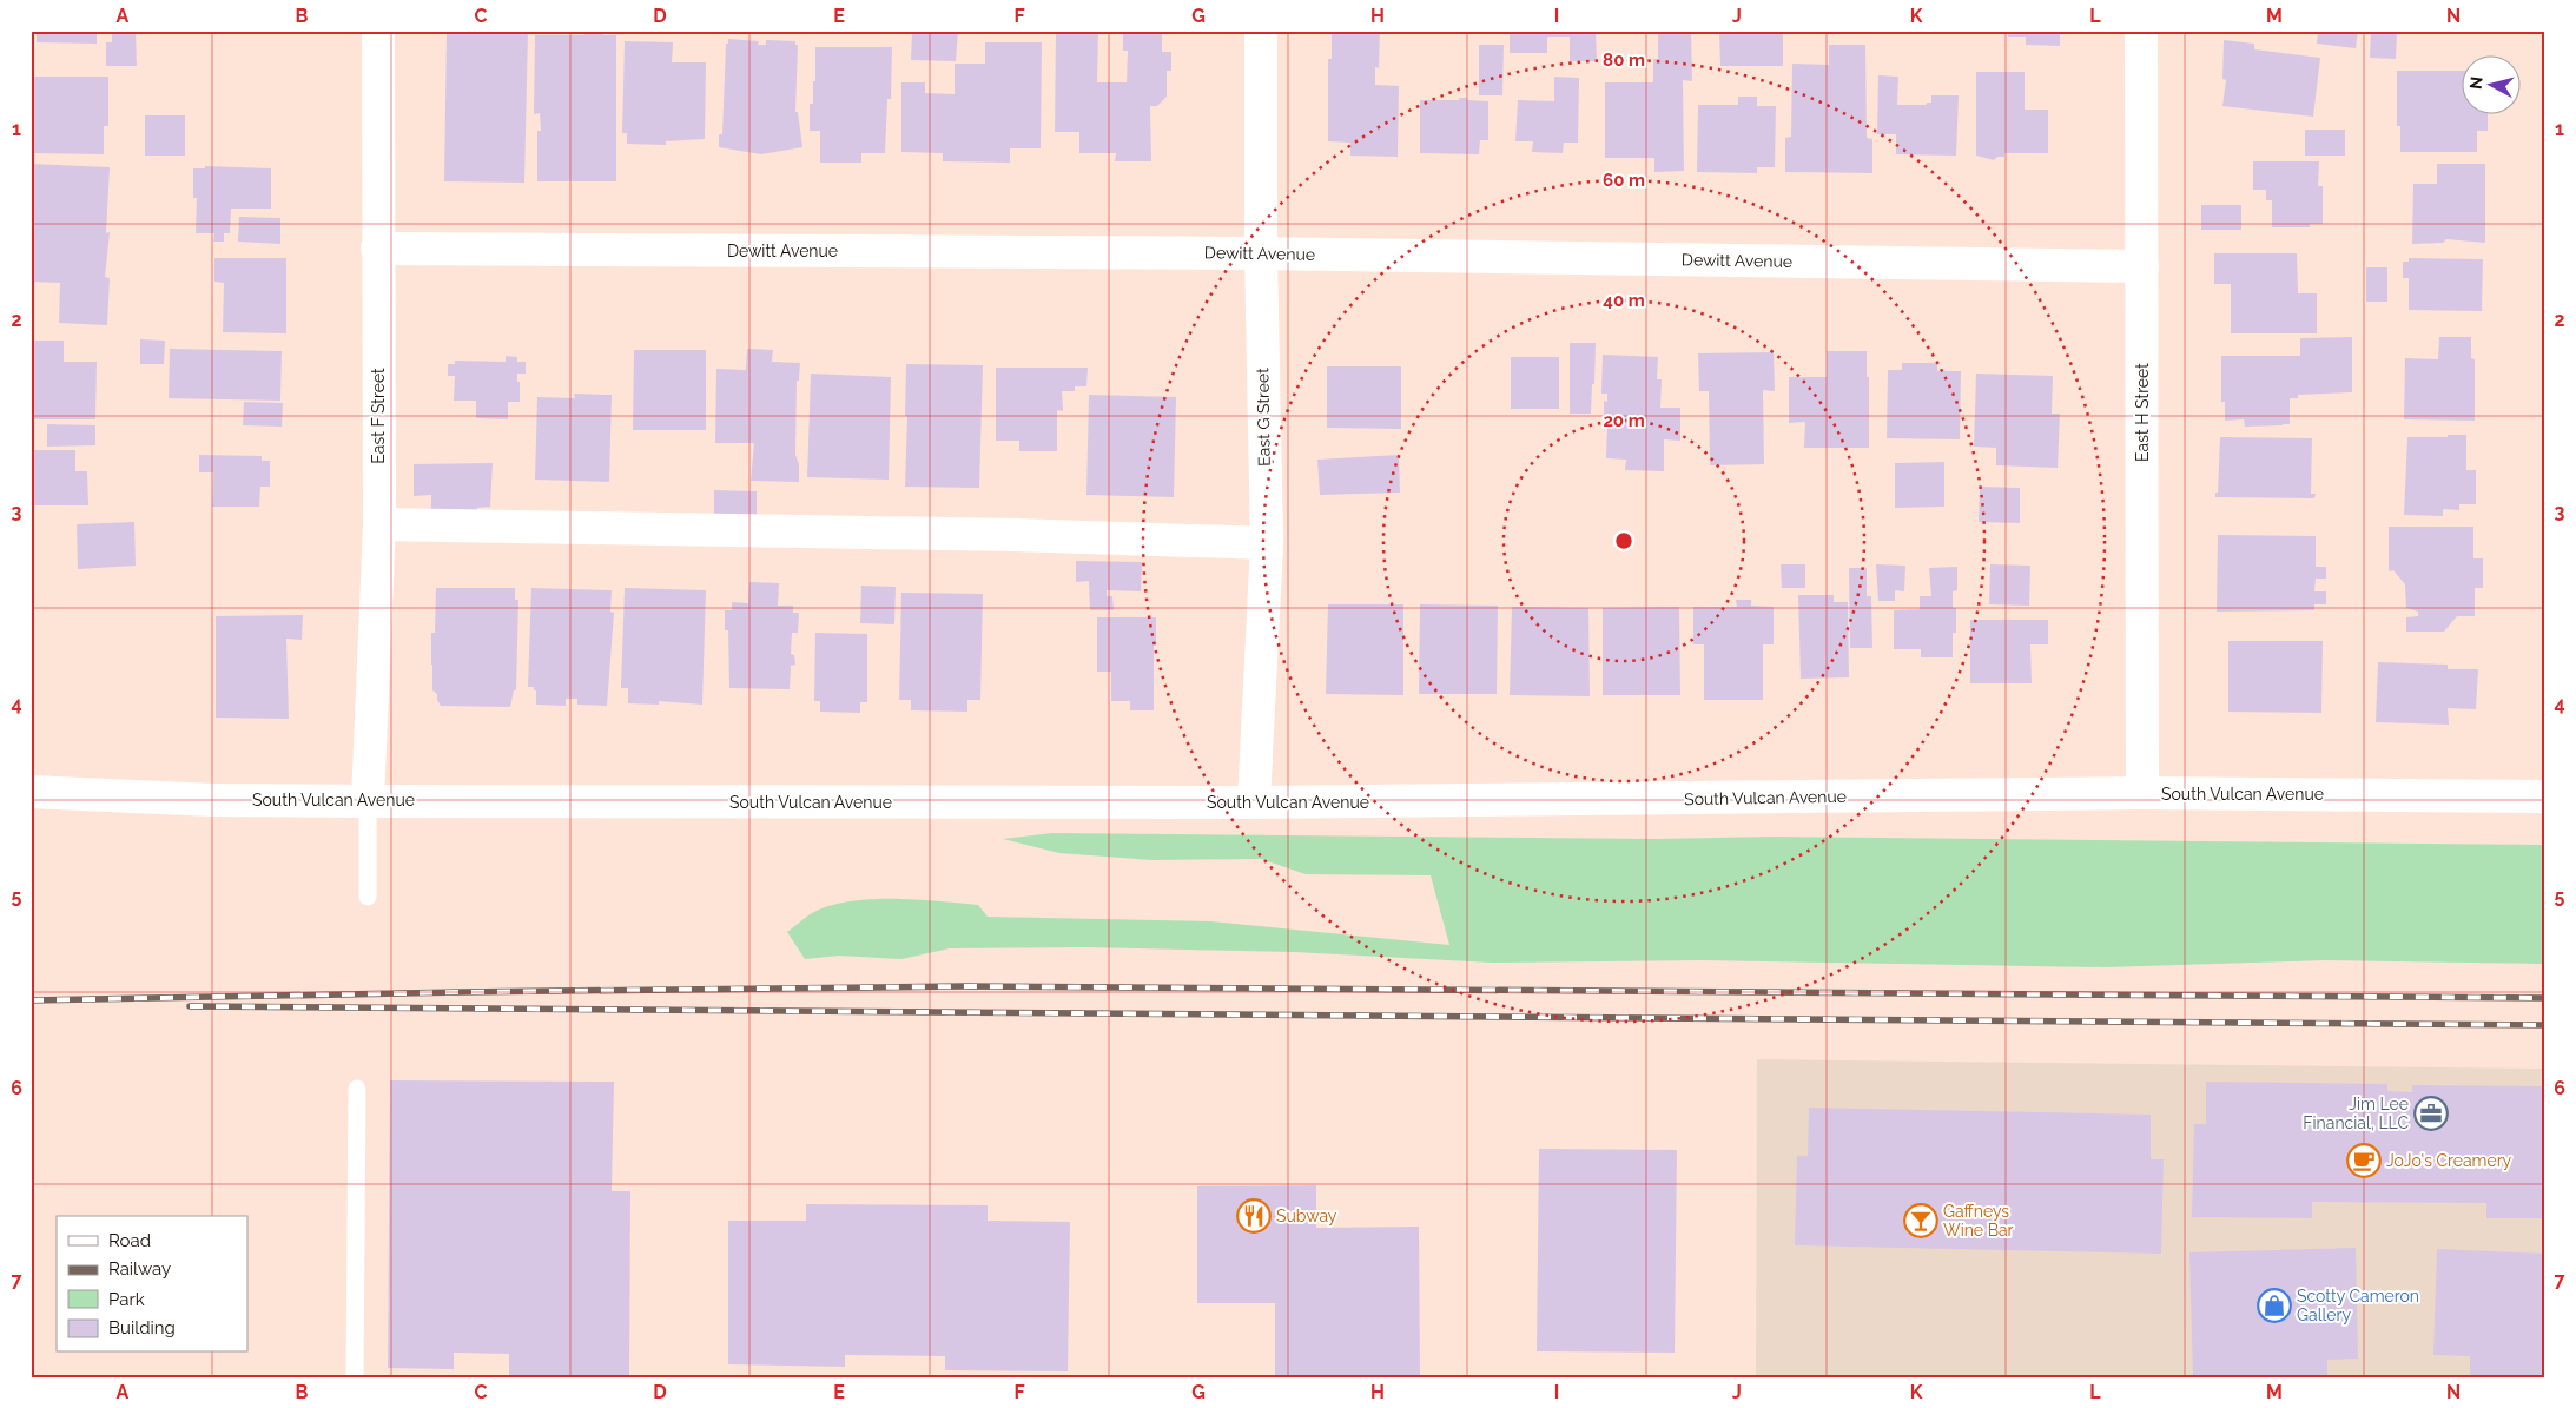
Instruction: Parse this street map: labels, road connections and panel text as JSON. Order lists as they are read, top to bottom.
{
  "streets": {
    "street": [
      "Dewitt Avenue",
      "East H Street",
      "East F Street",
      "East G Street",
      "South Vulcan Avenue"
    ]
  },
  "crossings": [
    ["Dewitt Avenue", "East H Street"],
    ["Dewitt Avenue", "East F Street"],
    ["Dewitt Avenue", "East G Street"],
    ["East H Street", "South Vulcan Avenue"],
    ["East F Street", "South Vulcan Avenue"],
    ["East G Street", "South Vulcan Avenue"]
  ],
  "places": {
    "office": ["Jim Lee Financial, LLC"],
    "cafe": ["JoJo's Creamery"],
    "restaurant": ["Subway"],
    "bar": ["Gaffneys Wine Bar"],
    "shop": ["Scotty Cameron Gallery"]
  },
  "legend": [
    "Road",
    "Railway",
    "Park",
    "Building"
  ],
  "north": "left",
  "grid": {
    "columns": [
      "A",
      "B",
      "C",
      "D",
      "E",
      "F",
      "G",
      "H",
      "I",
      "J",
      "K",
      "L",
      "M",
      "N"
    ],
    "rows": [
      "1",
      "2",
      "3",
      "4",
      "5",
      "6",
      "7"
    ]
  },
  "rings": [
    "80 m",
    "60 m",
    "40 m",
    "20 m"
  ]
}
